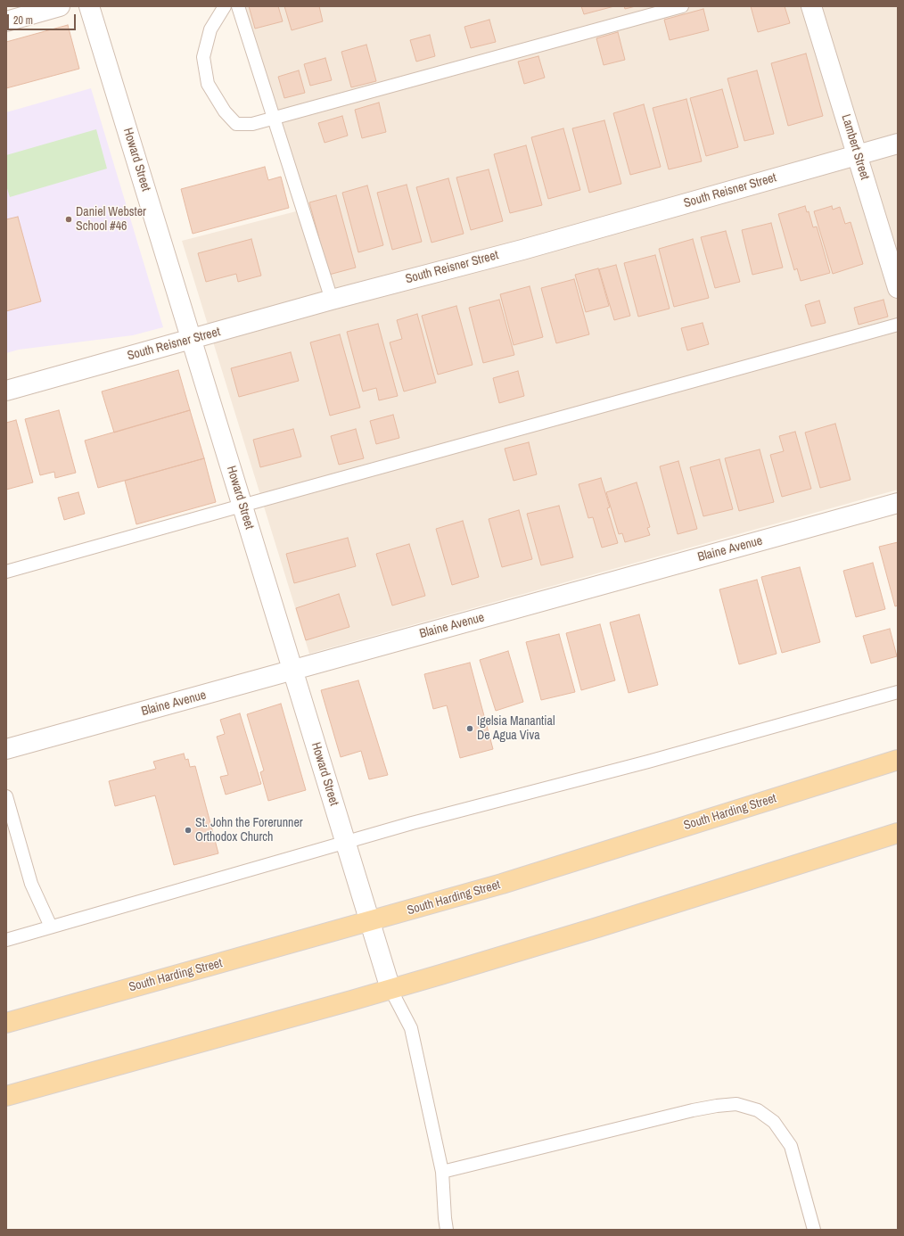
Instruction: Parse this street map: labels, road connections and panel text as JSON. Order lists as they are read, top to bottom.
{
  "streets": {
    "main road": ["South Harding Street"],
    "street": [
      "Lambert Street",
      "Howard Street",
      "South Reisner Street",
      "Blaine Avenue"
    ]
  },
  "crossings": [
    ["Lambert Street", "South Reisner Street"],
    ["Howard Street", "South Reisner Street"],
    ["Howard Street", "Blaine Avenue"],
    ["Howard Street", "South Harding Street"]
  ],
  "places": ["Daniel Webster School #46", "Igelsia Manantial De Agua Viva", "St. John the Forerunner Orthodox Church"],
  "scale_bar": "20 m"
}
